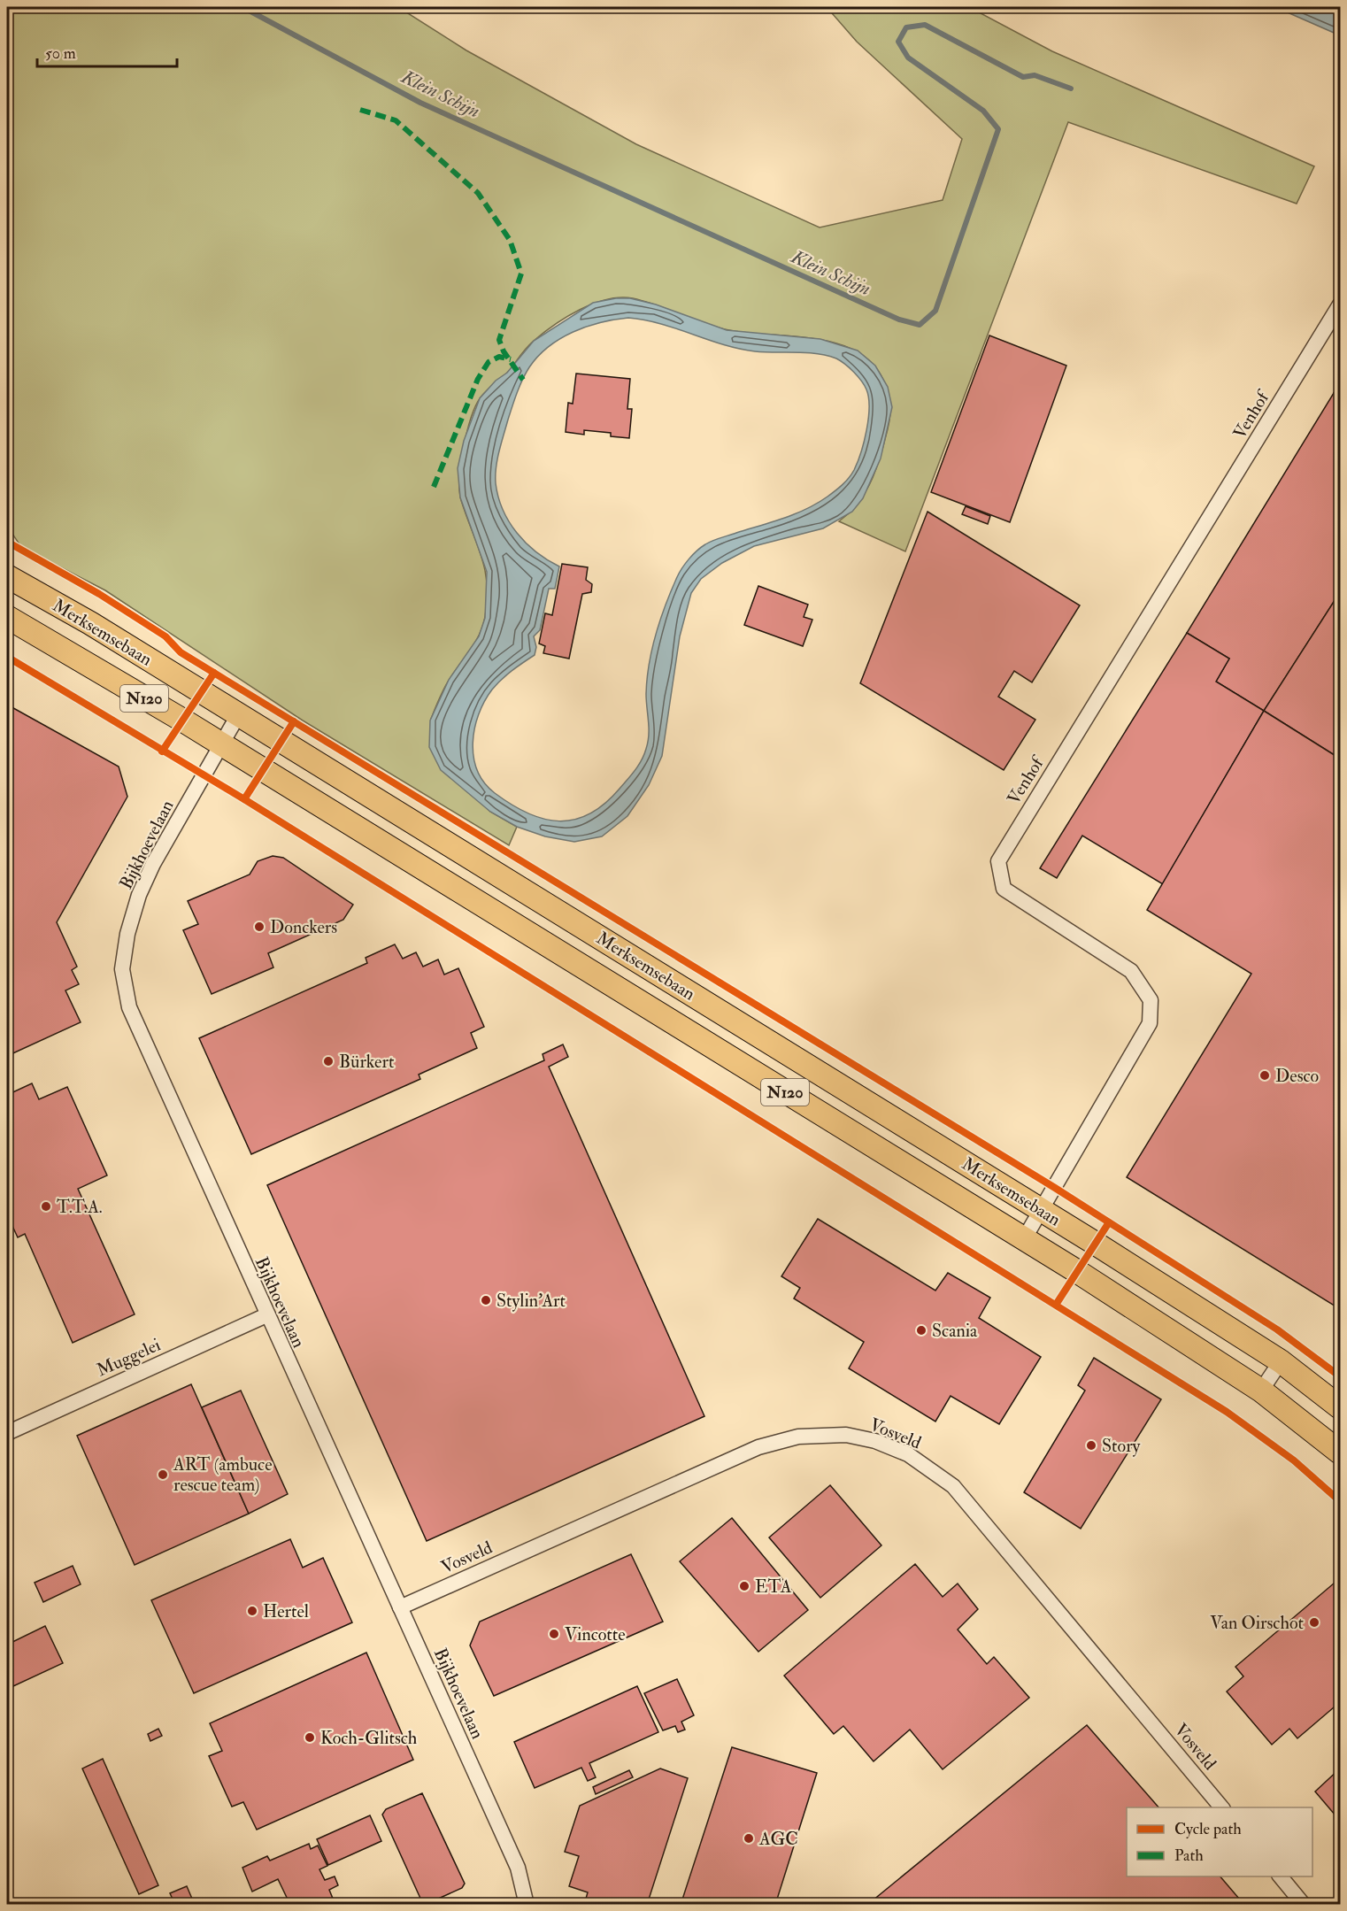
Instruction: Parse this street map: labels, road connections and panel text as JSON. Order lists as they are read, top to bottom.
{
  "streets": {
    "main road": ["Merksemsebaan", "N120"],
    "street": [
      "Venhof",
      "Bijkhoevelaan",
      "Muggelei",
      "Vosveld"
    ]
  },
  "crossings": [
    ["Venhof", "Merksemsebaan"],
    ["Merksemsebaan", "Bijkhoevelaan"],
    ["Bijkhoevelaan", "Muggelei"],
    ["Bijkhoevelaan", "Vosveld"]
  ],
  "water": ["Klein Schijn"],
  "places": [
    "Donckers",
    "Bürkert",
    "Desco",
    "T.T.A.",
    "Stylin'Art",
    "Scania",
    "Story",
    "ART (ambuce rescue team)",
    "ETA",
    "Hertel",
    "Van Oirschot",
    "Vincotte",
    "Koch-Glitsch",
    "AGC"
  ],
  "legend": ["Cycle path", "Path"],
  "scale_bar": "50 m"
}
